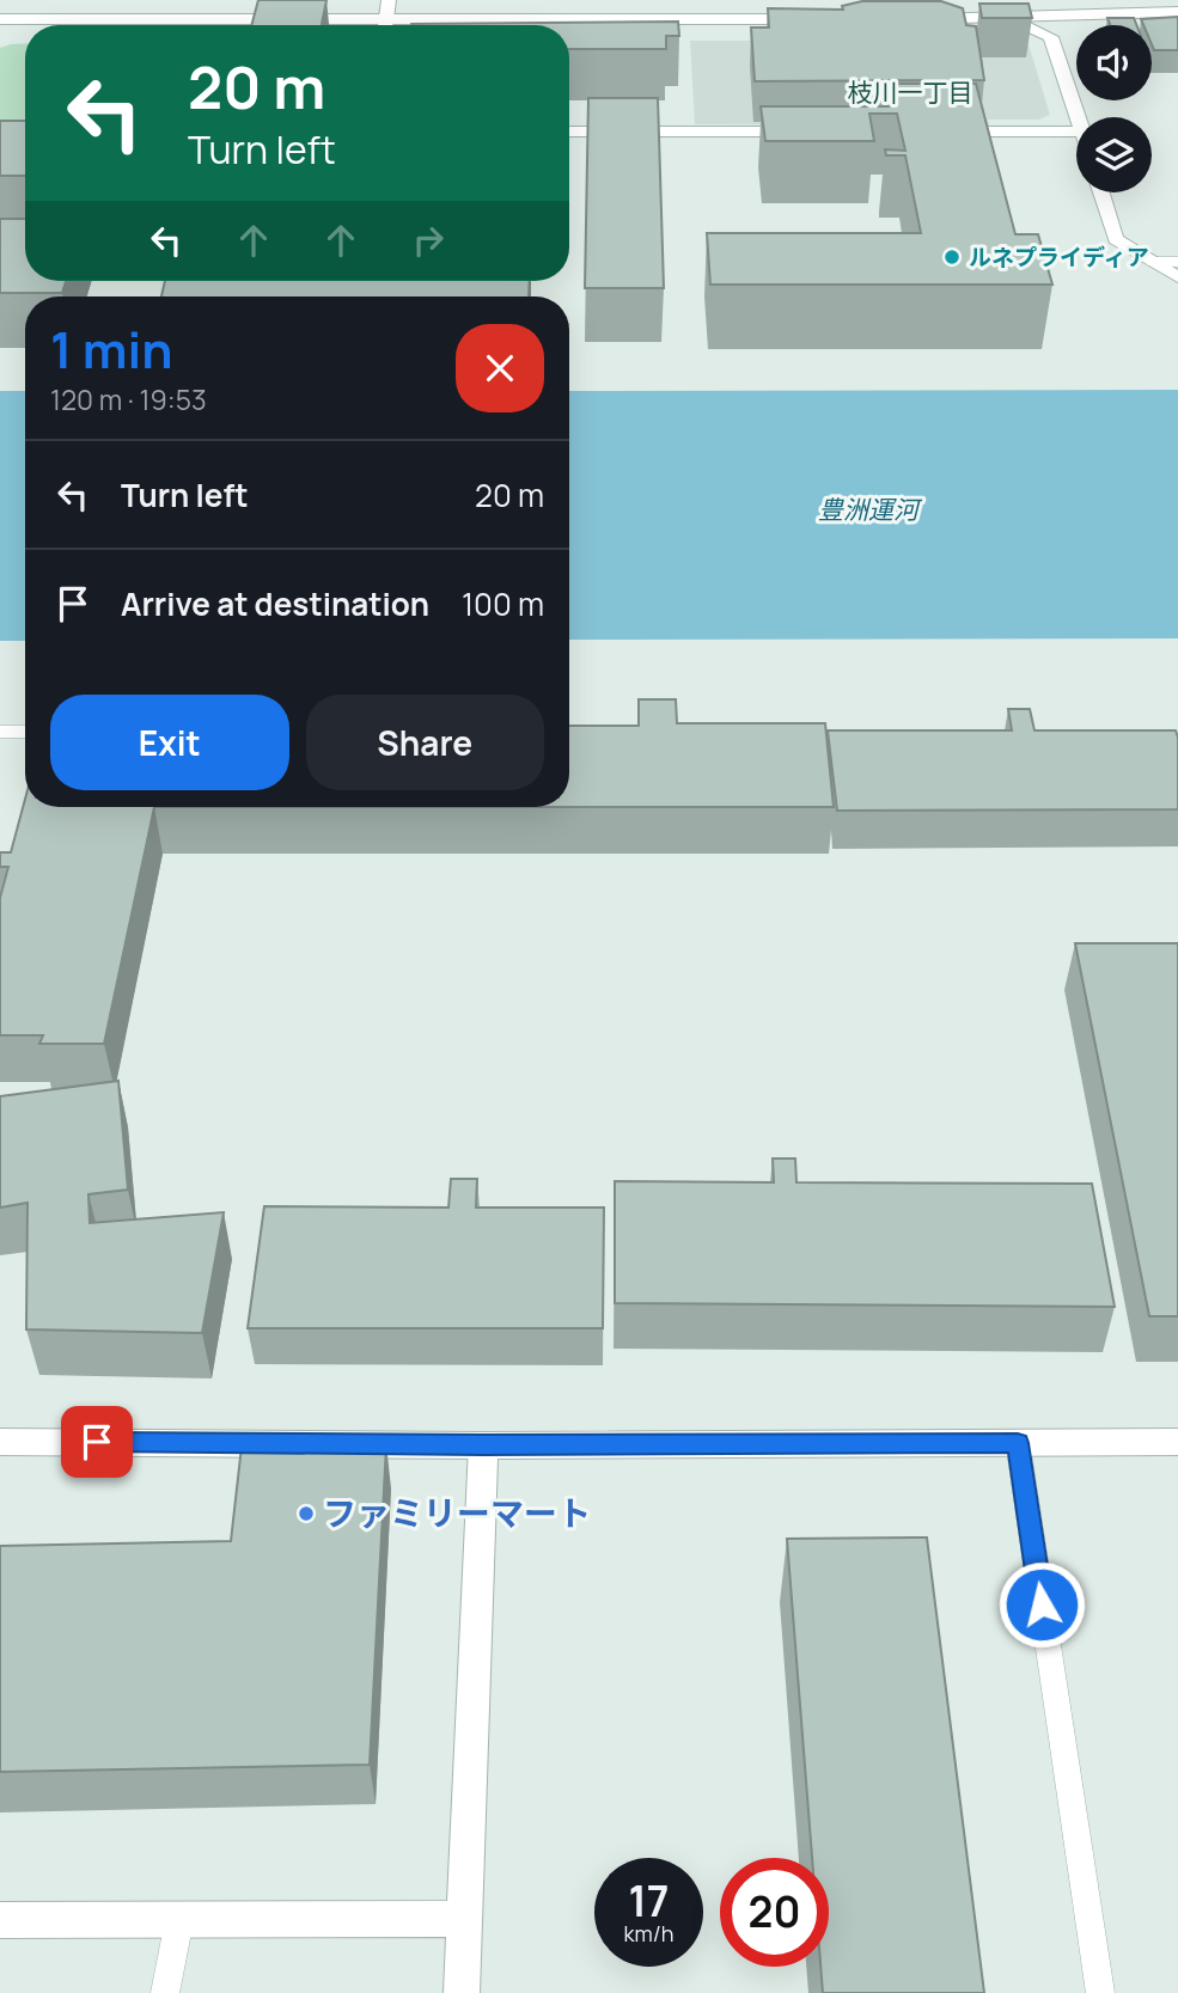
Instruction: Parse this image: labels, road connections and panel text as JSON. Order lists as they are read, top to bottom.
{
  "districts": ["枝川一丁目"],
  "water": ["豊洲運河"],
  "places": ["ルネプライディア", "ファミリーマート"],
  "page": {
    "turn": ["20 m", "Turn left"],
    "heading": ["1 min", "120 m · 19:53"],
    "list": [
      {
        "name": "Turn left",
        "value": "20 m"
      },
      {
        "name": "Arrive at destination",
        "value": "100 m"
      }
    ],
    "buttons": ["Exit", "Share"],
    "speed": "17 km/h",
    "limit": "20"
  }
}
